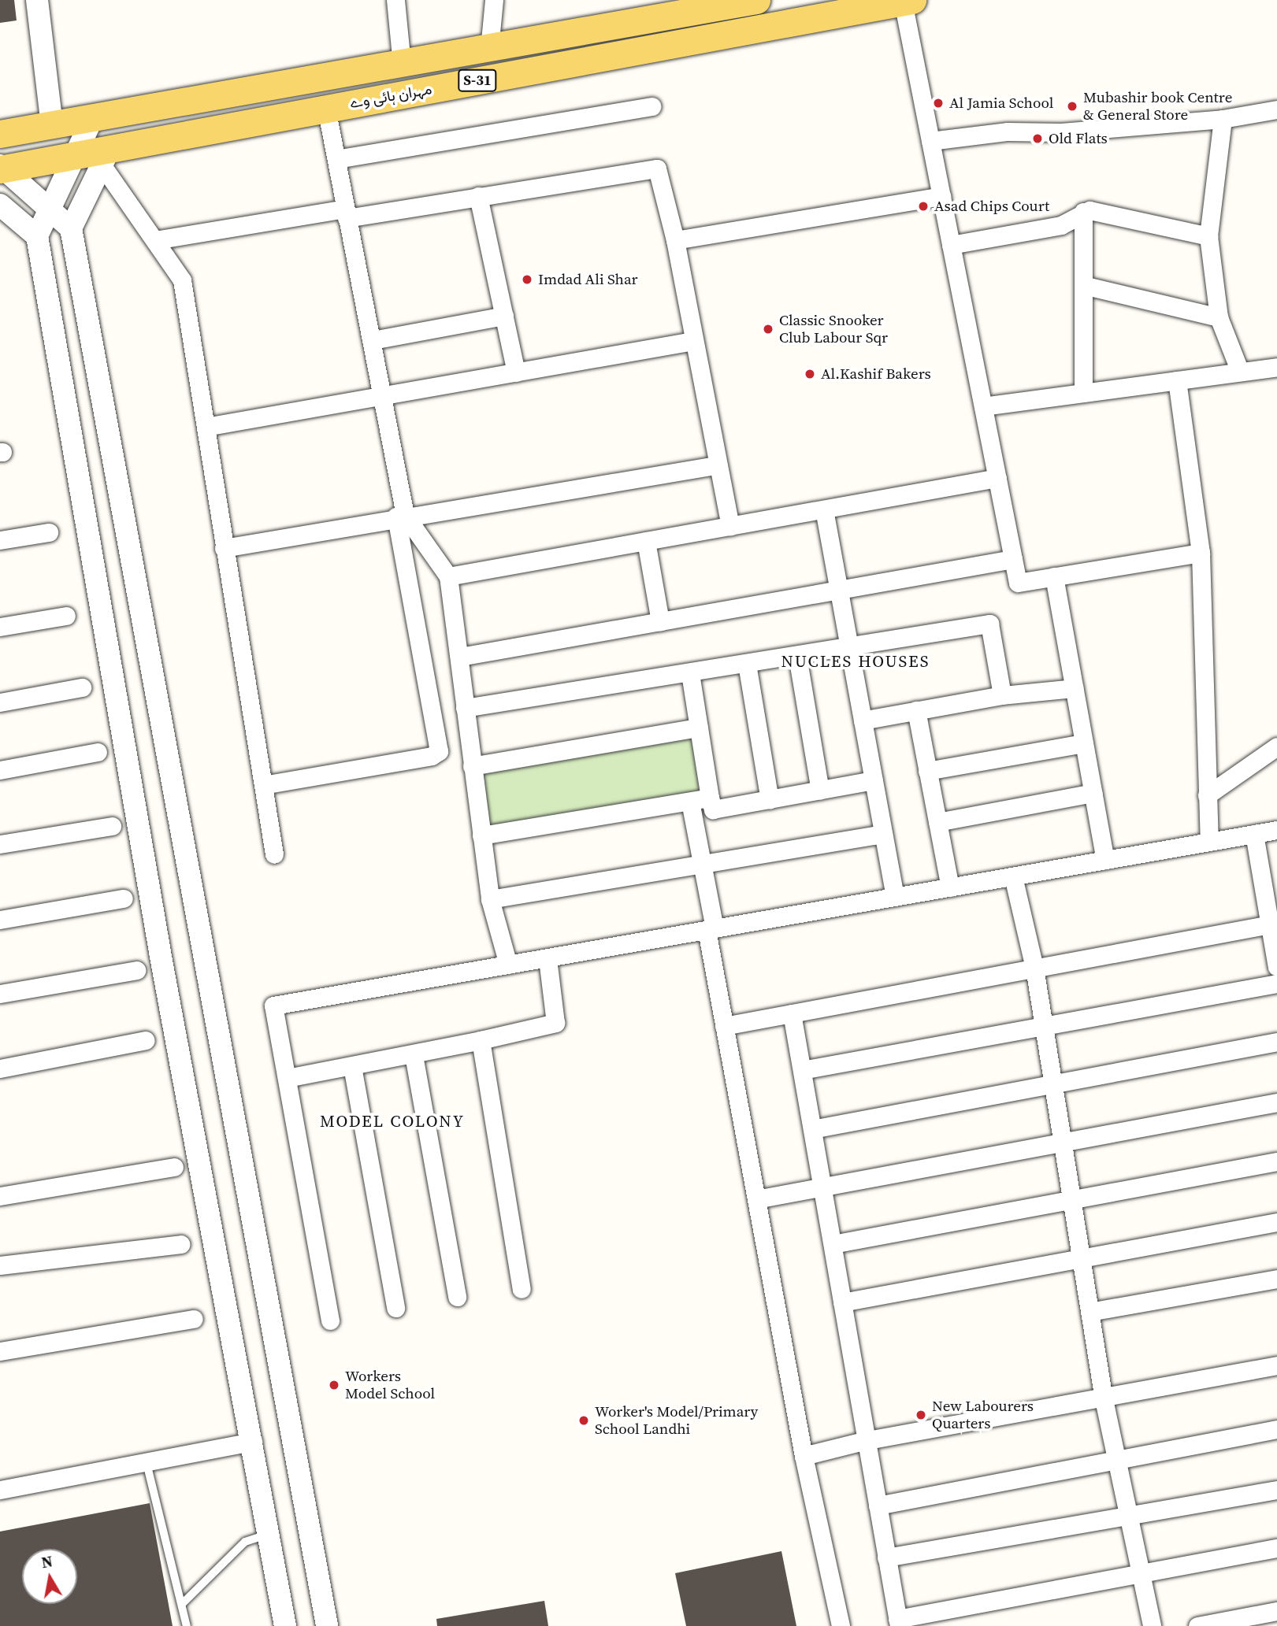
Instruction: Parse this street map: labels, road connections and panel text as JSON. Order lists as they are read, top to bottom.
{
  "streets": {
    "main road": ["S-31", "مہران ہائی وے"]
  },
  "districts": ["NUCLES HOUSES", "MODEL COLONY"],
  "places": [
    "Al Jamia School",
    "Mubashir book Centre & General Store",
    "Old Flats",
    "Asad Chips Court",
    "Imdad Ali Shar",
    "Classic Snooker Club Labour Sqr",
    "Al.Kashif Bakers",
    "Workers Model School",
    "New Labourers Quarters",
    "Worker's Model/Primary School Landhi"
  ],
  "north": "top"
}
